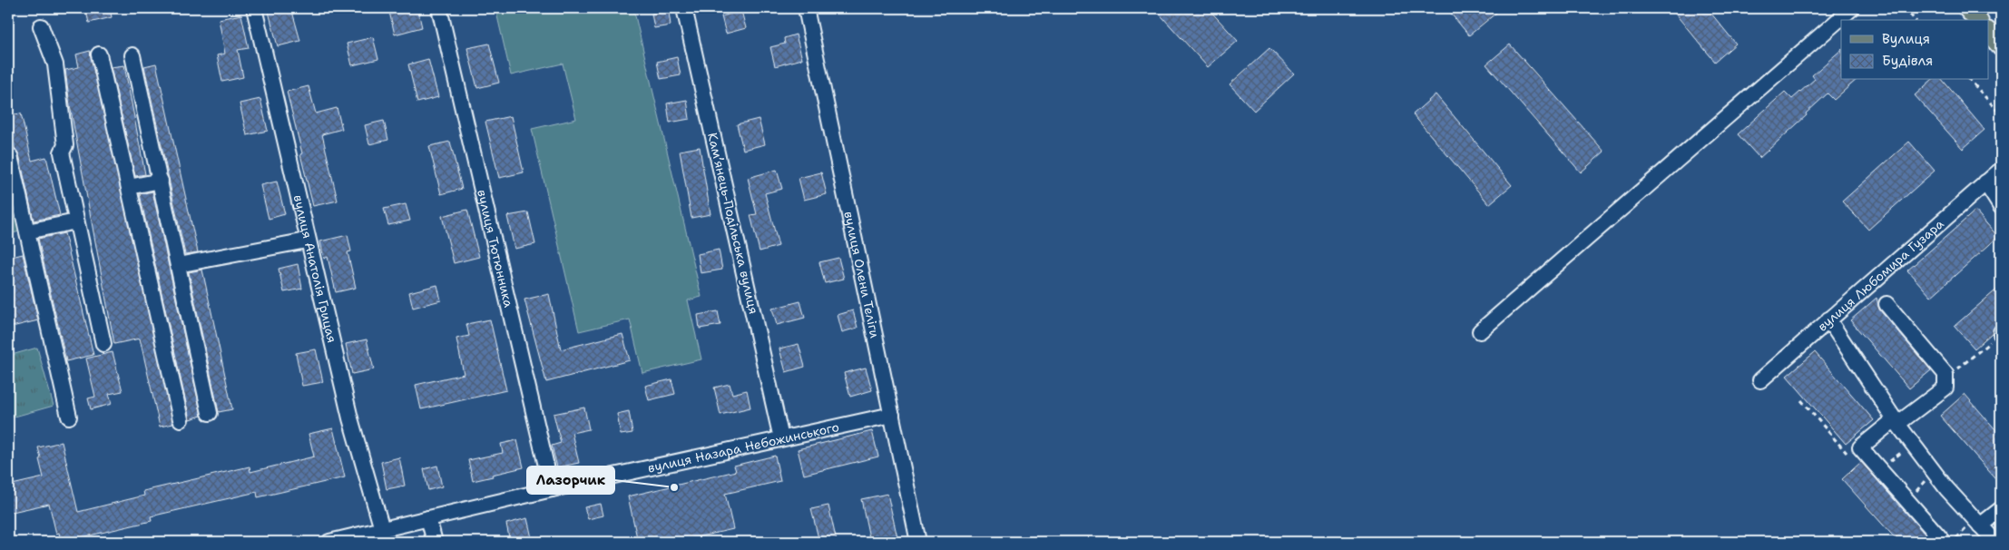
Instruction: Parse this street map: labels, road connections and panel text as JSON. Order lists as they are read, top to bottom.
{
  "streets": {
    "street": [
      "Камʼянець-Подільська вулиця",
      "вулиця Тютюнника",
      "вулиця Анатолія Грицая",
      "вулиця Олени Теліги",
      "вулиця Любомира Гузара",
      "вулиця Назара Небожинського"
    ]
  },
  "crossings": [
    ["Камʼянець-Подільська вулиця", "вулиця Назара Небожинського"],
    ["вулиця Тютюнника", "вулиця Назара Небожинського"],
    ["вулиця Анатолія Грицая", "вулиця Назара Небожинського"],
    ["вулиця Олени Теліги", "вулиця Назара Небожинського"]
  ],
  "places": ["Лазорчик"],
  "legend": ["Вулиця", "Будівля"]
}
